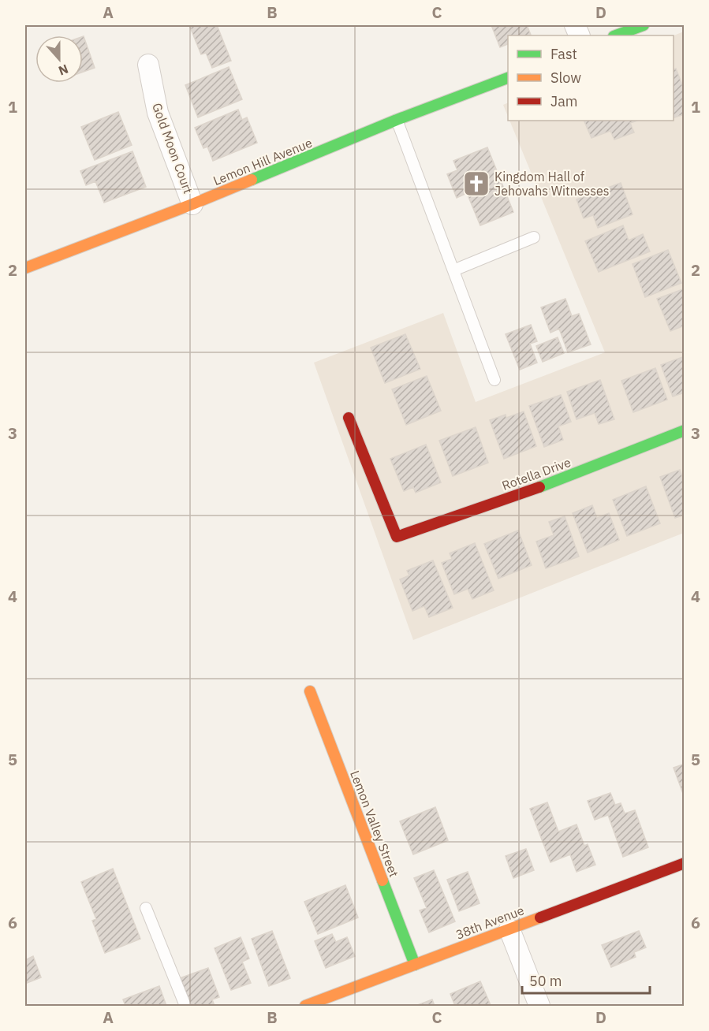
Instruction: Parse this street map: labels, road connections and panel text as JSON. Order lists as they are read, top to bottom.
{
  "streets": {
    "street": [
      "Gold Moon Court",
      "Lemon Hill Avenue",
      "Rotella Drive",
      "Lemon Valley Street",
      "38th Avenue"
    ]
  },
  "crossings": [
    ["Gold Moon Court", "Lemon Hill Avenue"],
    ["Lemon Valley Street", "38th Avenue"]
  ],
  "places": {
    "church": ["Kingdom Hall of Jehovahs Witnesses"]
  },
  "legend": ["Fast", "Slow", "Jam"],
  "scale_bar": "50 m",
  "north": "bottom",
  "grid": {
    "columns": [
      "A",
      "B",
      "C",
      "D"
    ],
    "rows": [
      "1",
      "2",
      "3",
      "4",
      "5",
      "6"
    ]
  }
}
